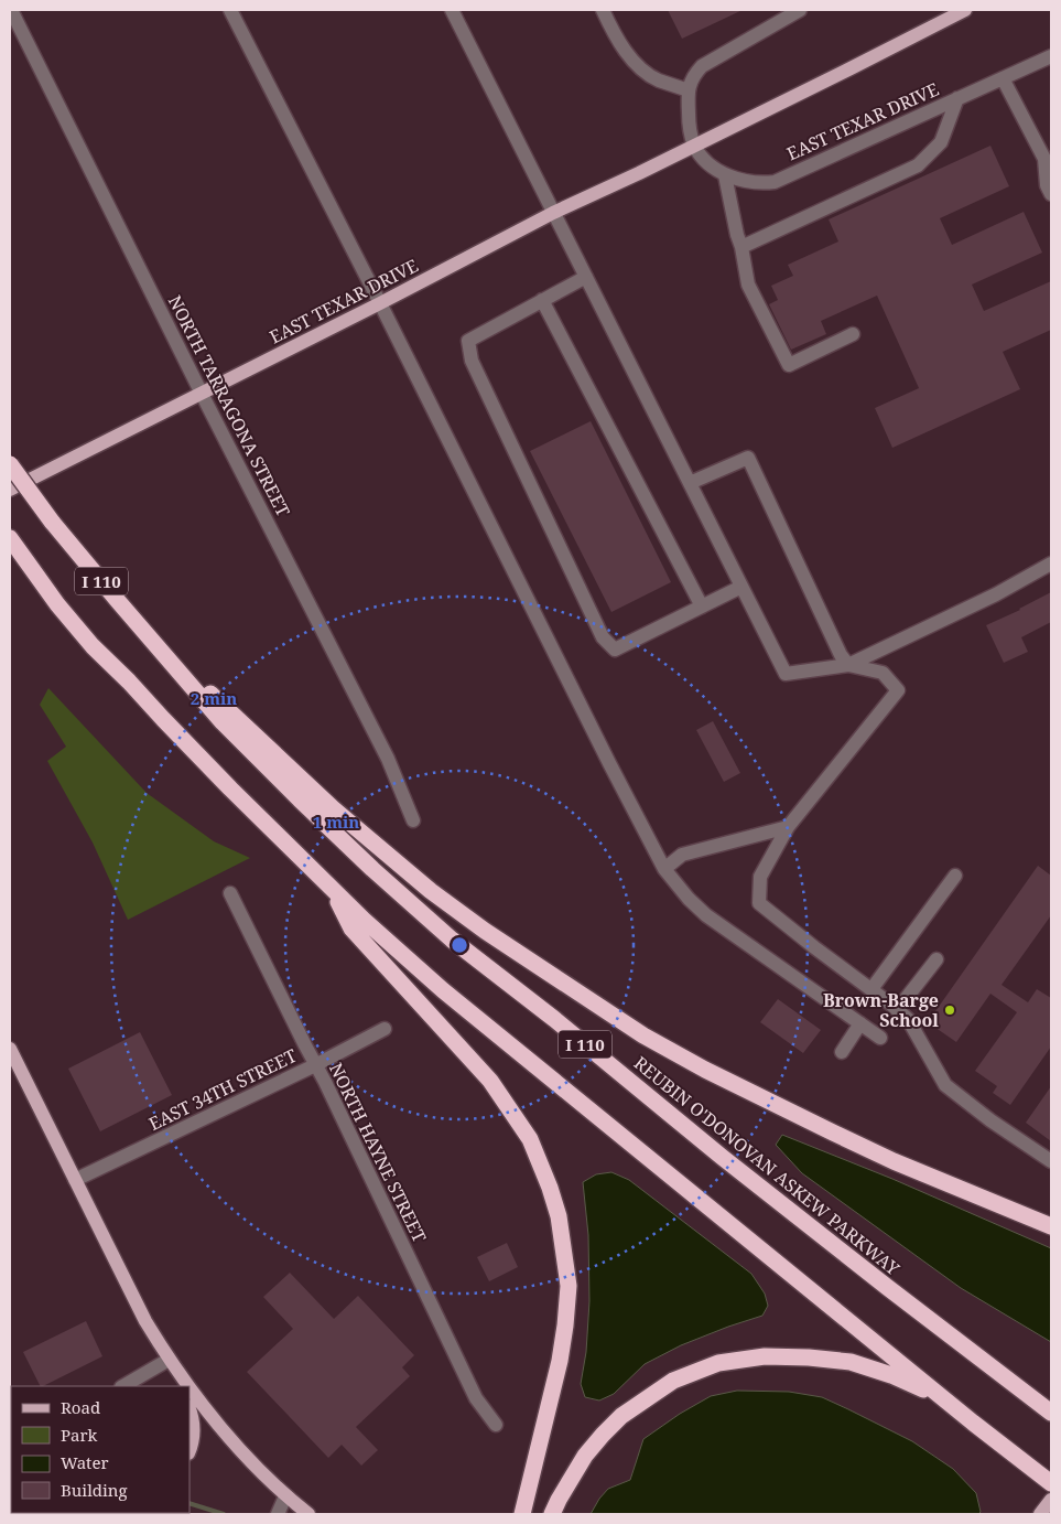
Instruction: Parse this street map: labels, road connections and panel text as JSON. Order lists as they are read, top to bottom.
{
  "streets": {
    "highway": ["I 110", "REUBIN O'DONOVAN ASKEW PARKWAY"],
    "main road": ["EAST TEXAR DRIVE"],
    "street": ["NORTH TARRAGONA STREET", "EAST 34TH STREET", "NORTH HAYNE STREET"]
  },
  "crossings": [
    ["EAST TEXAR DRIVE", "NORTH TARRAGONA STREET"],
    ["EAST 34TH STREET", "NORTH HAYNE STREET"]
  ],
  "places": ["Brown-Barge School"],
  "legend": [
    "Road",
    "Park",
    "Water",
    "Building"
  ],
  "rings": ["2 min", "1 min"]
}
